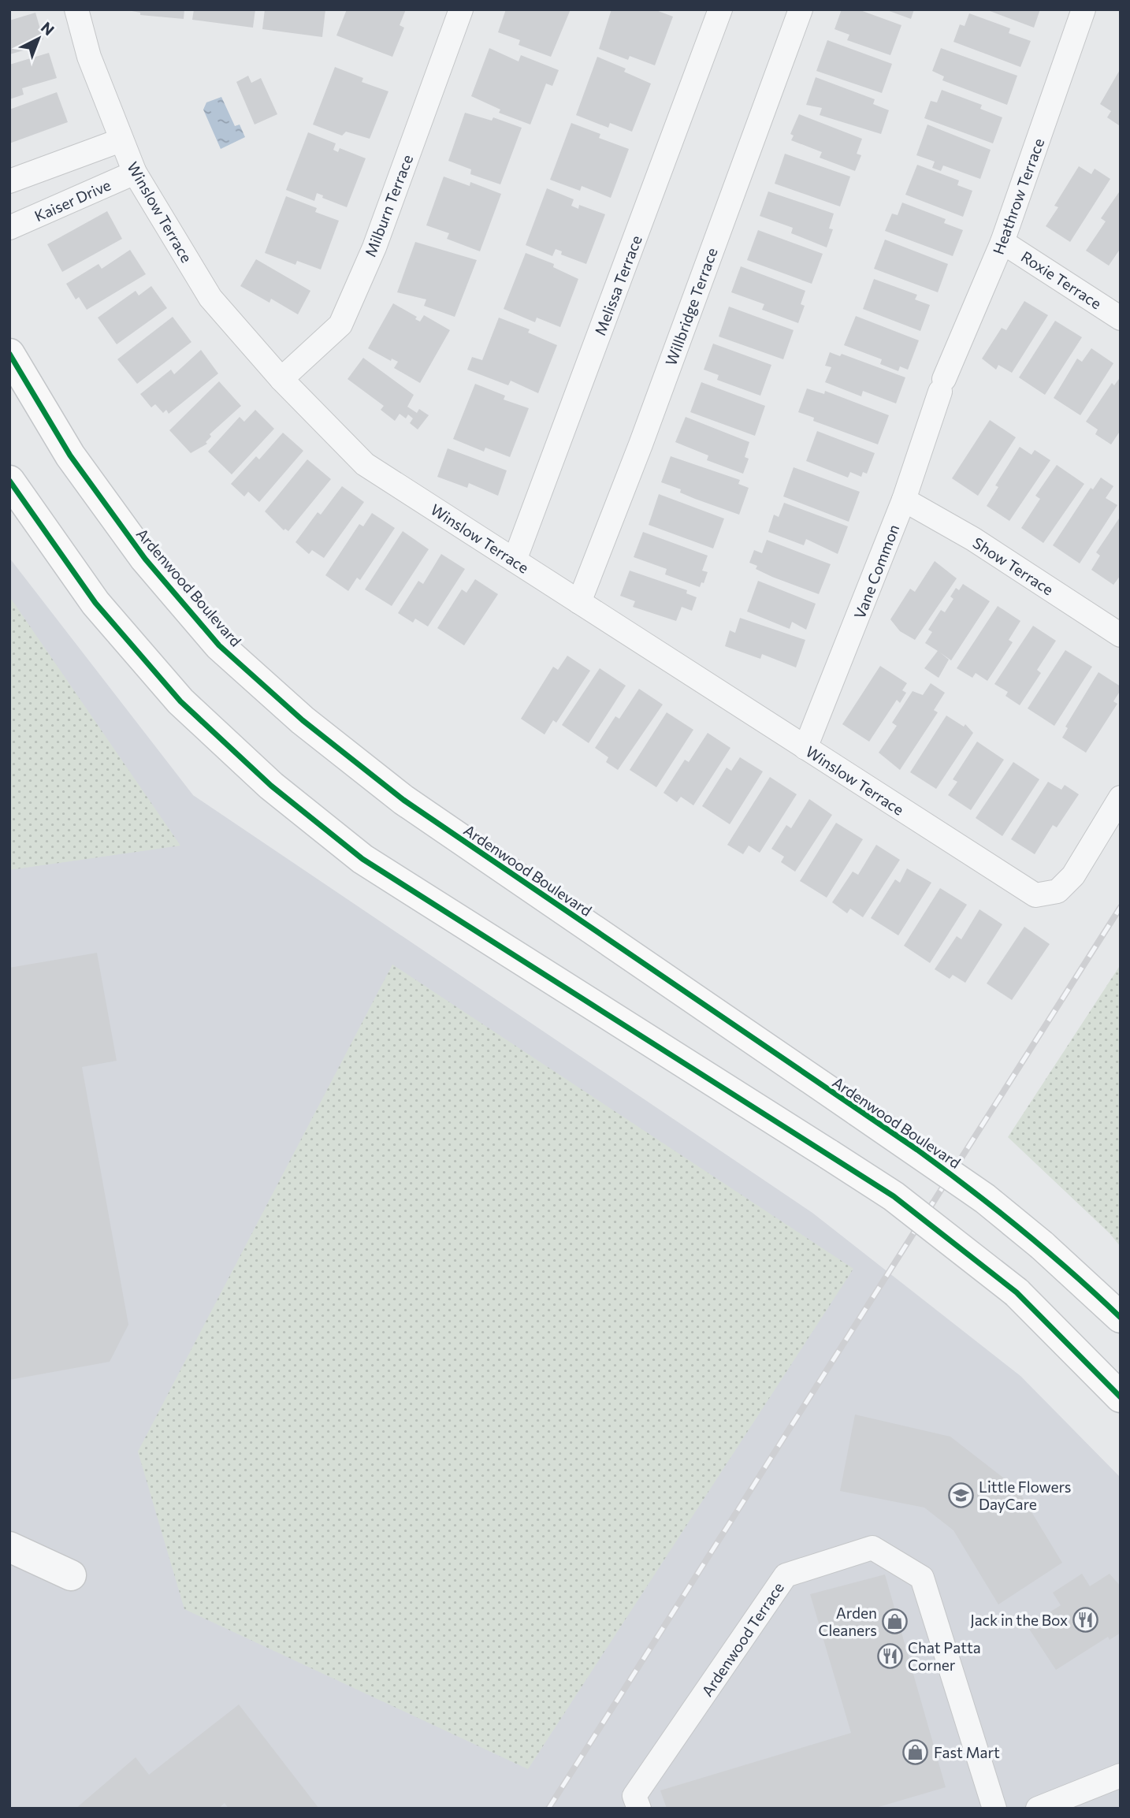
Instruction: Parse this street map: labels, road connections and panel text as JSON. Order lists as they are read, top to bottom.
{
  "streets": {
    "main road": ["Ardenwood Boulevard"],
    "street": [
      "Heathrow Terrace",
      "Kaiser Drive",
      "Milburn Terrace",
      "Winslow Terrace",
      "Roxie Terrace",
      "Melissa Terrace",
      "Willbridge Terrace",
      "Show Terrace",
      "Vane Common",
      "Ardenwood Terrace"
    ]
  },
  "crossings": [
    ["Heathrow Terrace", "Roxie Terrace"],
    ["Heathrow Terrace", "Vane Common"],
    ["Kaiser Drive", "Winslow Terrace"],
    ["Milburn Terrace", "Winslow Terrace"],
    ["Winslow Terrace", "Melissa Terrace"],
    ["Winslow Terrace", "Willbridge Terrace"],
    ["Winslow Terrace", "Vane Common"],
    ["Show Terrace", "Vane Common"]
  ],
  "places": {
    "school or university": ["Little Flowers DayCare"],
    "restaurant": ["Jack in the Box", "Chat Patta Corner"],
    "shop": ["Arden Cleaners", "Fast Mart"]
  },
  "north": "top right"
}
